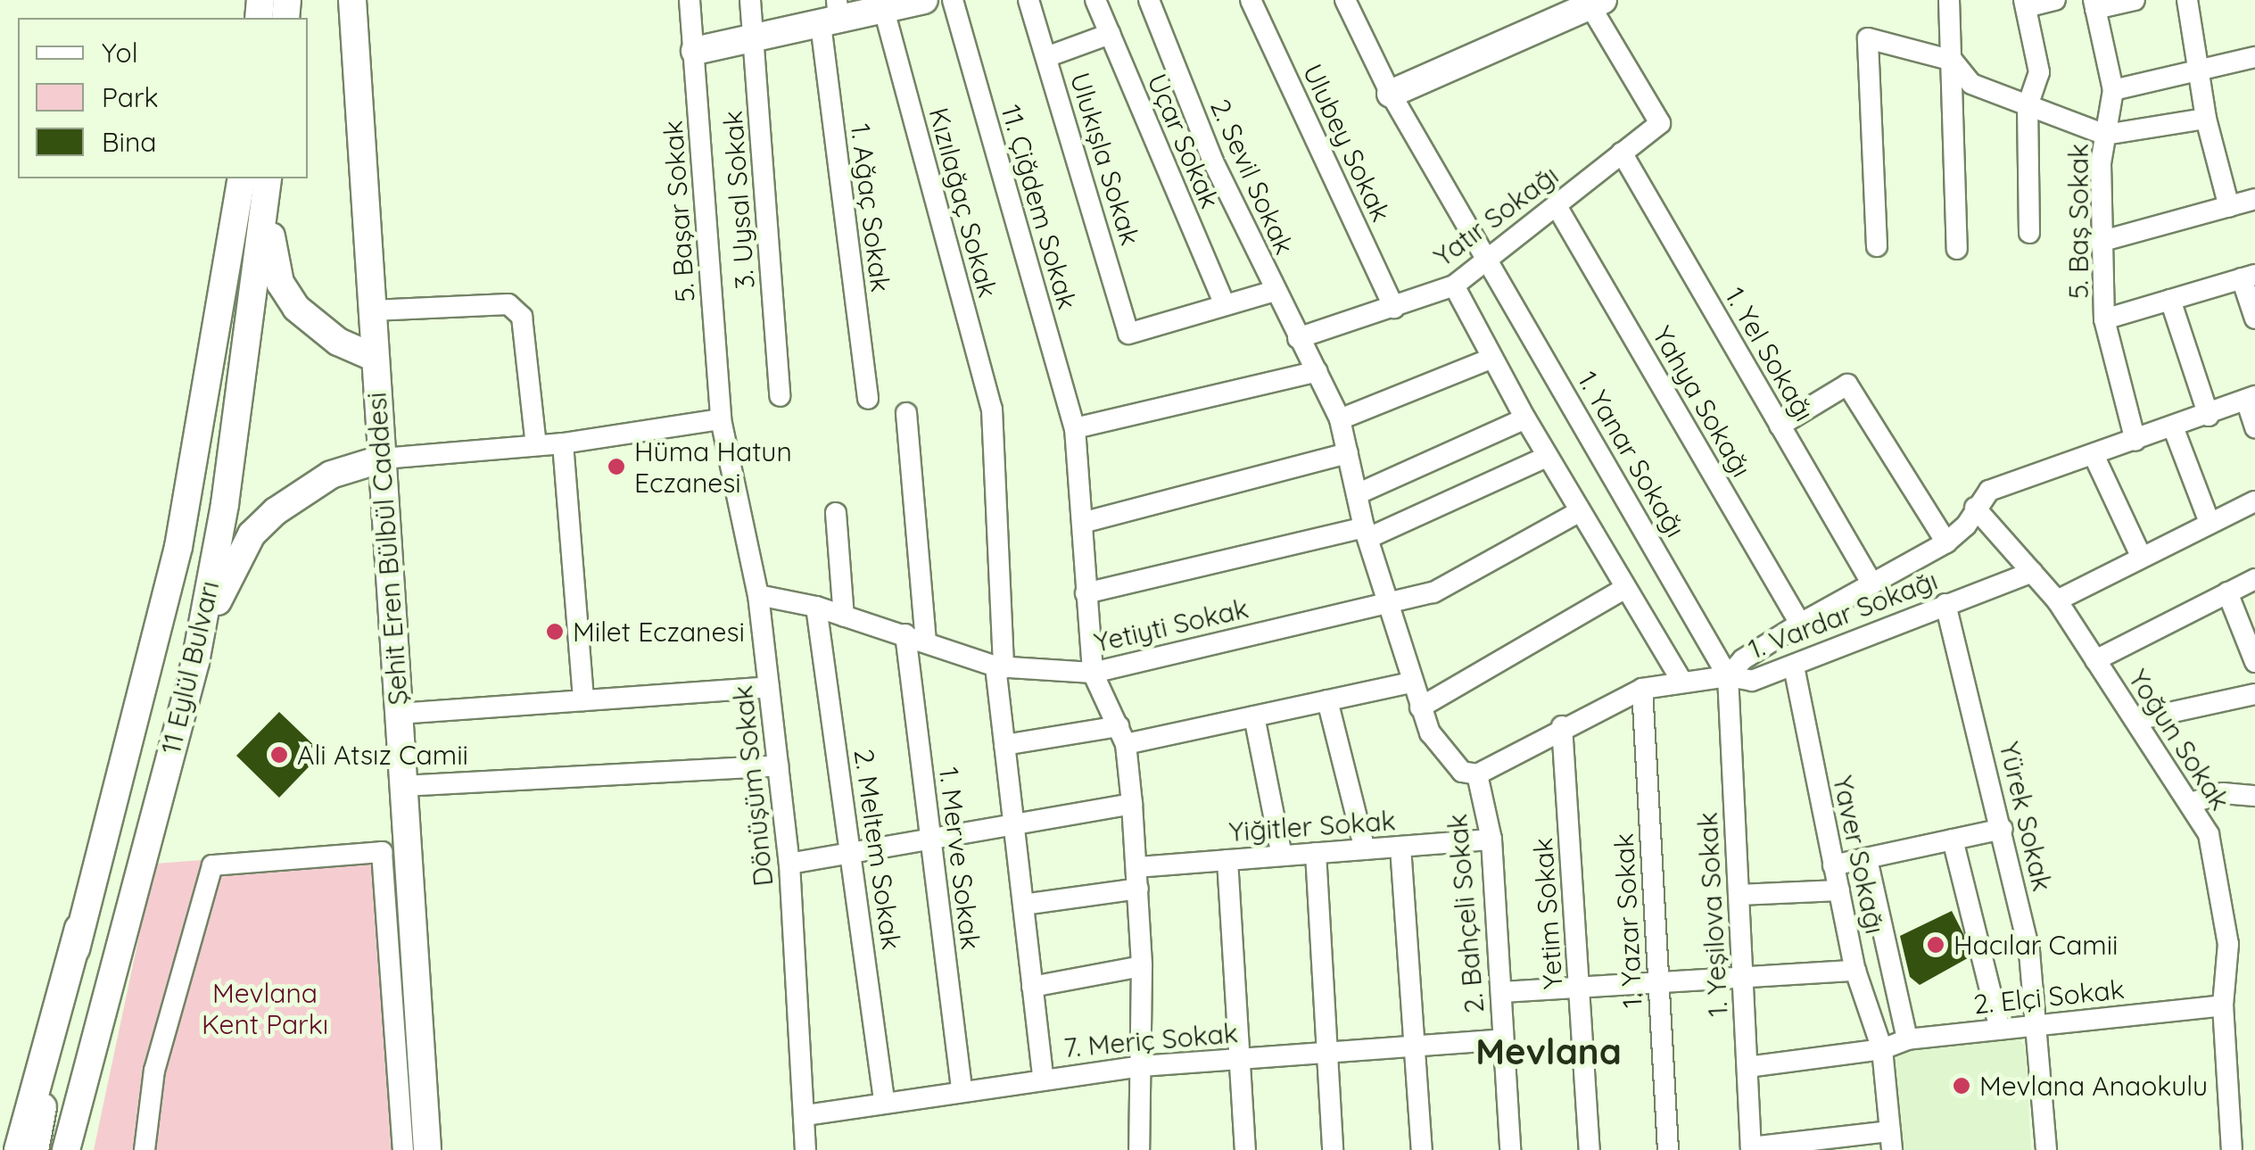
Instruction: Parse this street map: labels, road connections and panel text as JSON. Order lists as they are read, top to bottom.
{
  "streets": {
    "main road": ["Şehit Eren Bülbül Caddesi", "11 Eylül Bulvarı"],
    "street": [
      "Uçar Sokak",
      "Ulubey Sokak",
      "Ulukışla Sokak",
      "2. Sevil Sokak",
      "3. Uysal Sokak",
      "Kızılağaç Sokak",
      "11. Çiğdem Sokak",
      "1. Ağaç Sokak",
      "5. Başar Sokak",
      "Yatır Sokağı",
      "5. Baş Sokak",
      "1. Yel Sokağı",
      "Yahya Sokağı",
      "1. Yanar Sokağı",
      "1. Vardar Sokağı",
      "Yetiyti Sokak",
      "Yoğun Sokak",
      "Dönüşüm Sokak",
      "Yürek Sokak",
      "Yiğitler Sokak",
      "2. Meltem Sokak",
      "Yaver Sokağı",
      "1. Merve Sokak",
      "2. Bahçeli Sokak",
      "Yetim Sokak",
      "1. Yeşilova Sokak",
      "1. Yazar Sokak",
      "2. Elçi Sokak",
      "7. Meriç Sokak"
    ]
  },
  "crossings": [
    ["Uçar Sokak", "Ulukışla Sokak"],
    ["Ulubey Sokak", "Yatır Sokağı"],
    ["2. Sevil Sokak", "Yatır Sokağı"],
    ["2. Sevil Sokak", "2. Bahçeli Sokak"],
    ["Kızılağaç Sokak", "Yetiyti Sokak"],
    ["Kızılağaç Sokak", "7. Meriç Sokak"],
    ["11. Çiğdem Sokak", "Yetiyti Sokak"],
    ["5. Başar Sokak", "Dönüşüm Sokak"],
    ["Yatır Sokağı", "1. Yel Sokağı"],
    ["Yatır Sokağı", "Yahya Sokağı"],
    ["Yatır Sokağı", "1. Yanar Sokağı"],
    ["1. Yanar Sokağı", "1. Vardar Sokağı"],
    ["1. Yanar Sokağı", "1. Yeşilova Sokak"],
    ["1. Vardar Sokağı", "Yoğun Sokak"],
    ["1. Vardar Sokağı", "Yürek Sokak"],
    ["1. Vardar Sokağı", "Yaver Sokağı"],
    ["1. Vardar Sokağı", "2. Bahçeli Sokak"],
    ["1. Vardar Sokağı", "Yetim Sokak"],
    ["1. Vardar Sokağı", "1. Yeşilova Sokak"],
    ["1. Vardar Sokağı", "1. Yazar Sokak"],
    ["Yetiyti Sokak", "Dönüşüm Sokak"],
    ["Yetiyti Sokak", "2. Meltem Sokak"],
    ["Yetiyti Sokak", "1. Merve Sokak"],
    ["Yetiyti Sokak", "2. Bahçeli Sokak"],
    ["Yoğun Sokak", "2. Elçi Sokak"],
    ["Dönüşüm Sokak", "7. Meriç Sokak"],
    ["Yürek Sokak", "2. Elçi Sokak"],
    ["Yiğitler Sokak", "2. Bahçeli Sokak"],
    ["2. Meltem Sokak", "7. Meriç Sokak"],
    ["Yaver Sokağı", "2. Elçi Sokak"],
    ["1. Merve Sokak", "7. Meriç Sokak"],
    ["2. Bahçeli Sokak", "7. Meriç Sokak"],
    ["1. Yeşilova Sokak", "2. Elçi Sokak"]
  ],
  "districts": ["Mevlana"],
  "parks": ["Mevlana Kent Parkı"],
  "places": [
    "Hüma Hatun Eczanesi",
    "Milet Eczanesi",
    "Ali Atsız Camii",
    "Hacılar Camii",
    "Mevlana Anaokulu"
  ],
  "legend": ["Yol", "Park", "Bina"]
}
